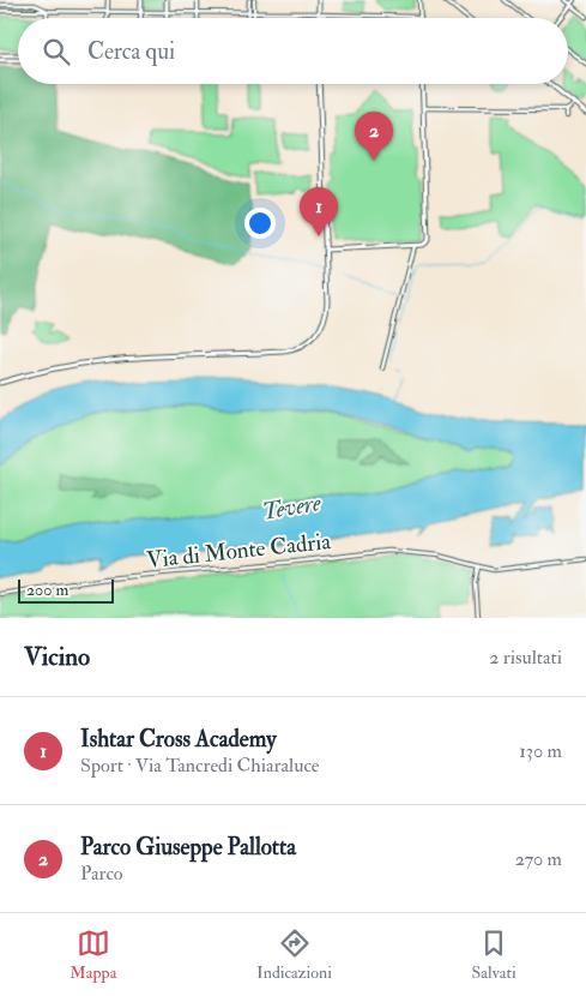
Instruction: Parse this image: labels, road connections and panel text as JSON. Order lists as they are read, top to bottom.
{
  "streets": {
    "street": ["Via di Monte Cadria"]
  },
  "water": ["Tevere"],
  "scale_bar": "200 m",
  "page": {
    "search": "Cerca qui",
    "pins": ["2", "1"],
    "scale": "200 m",
    "heading": ["Vicino", "2 risultati"],
    "list": [
      {
        "mark": "1",
        "name": "Ishtar Cross Academy",
        "note": "Sport · Via Tancredi Chiaraluce",
        "value": "130 m"
      },
      {
        "mark": "2",
        "name": "Parco Giuseppe Pallotta",
        "note": "Parco",
        "value": "270 m"
      }
    ],
    "nav": ["Mappa", "Indicazioni", "Salvati"]
  }
}
